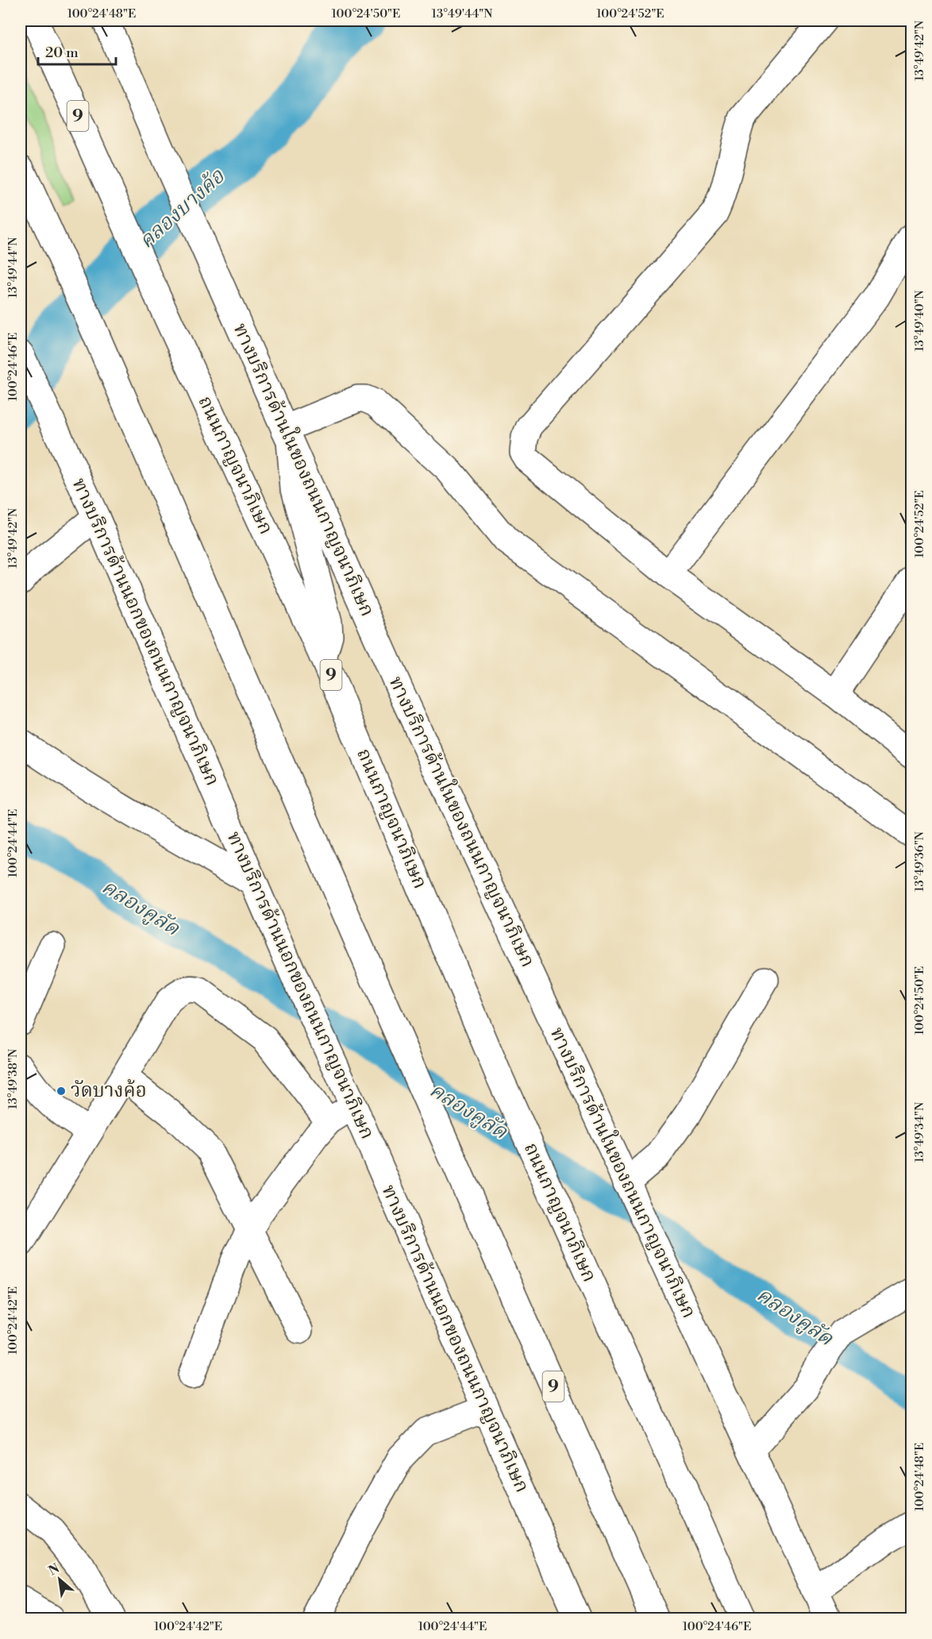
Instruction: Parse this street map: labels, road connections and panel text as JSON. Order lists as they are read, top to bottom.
{
  "streets": {
    "main road": [
      "9",
      "ถนนกาญจนาภิเษก",
      "ทางบริการด้านในของถนนกาญจนาภิเษก",
      "ทางบริการด้านนอกของถนนกาญจนาภิเษก"
    ]
  },
  "water": ["คลองบางค้อ", "คลองคูลัด"],
  "places": ["วัดบางค้อ"],
  "scale_bar": "20 m",
  "north": "top left",
  "coordinates": [
    "100°24'48\"E",
    "100°24'50\"E",
    "13°49'44\"N",
    "100°24'52\"E",
    "13°49'42\"N",
    "13°49'40\"N",
    "100°24'46\"E",
    "100°24'44\"E",
    "13°49'36\"N",
    "13°49'38\"N",
    "13°49'34\"N",
    "100°24'42\"E"
  ]
}
